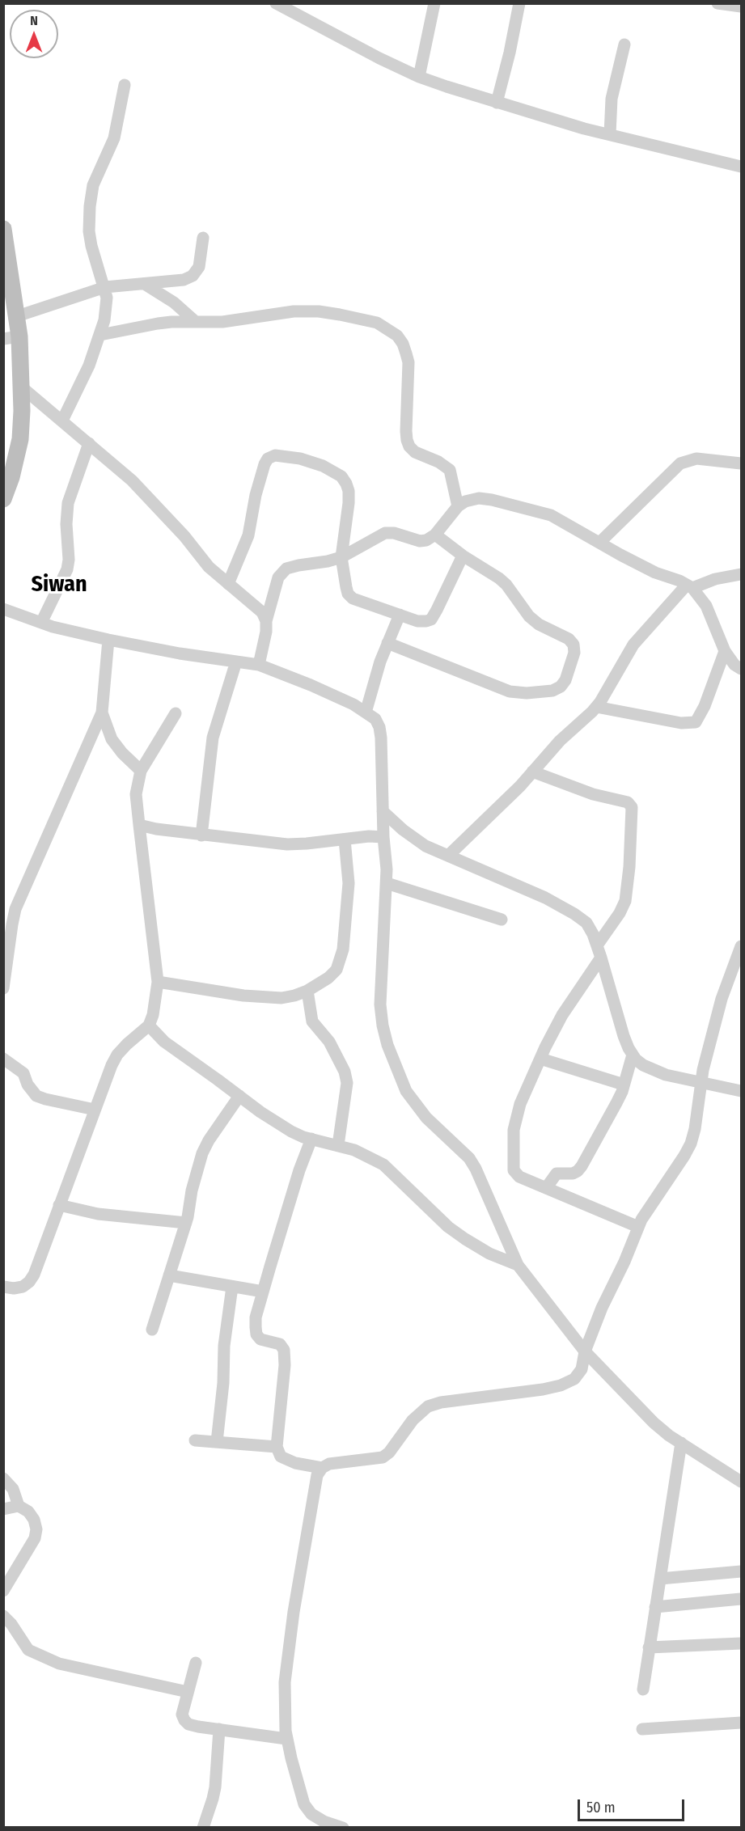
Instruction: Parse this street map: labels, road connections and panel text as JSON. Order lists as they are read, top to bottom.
{
  "districts": ["Siwan"],
  "scale_bar": "50 m",
  "north": "top"
}
